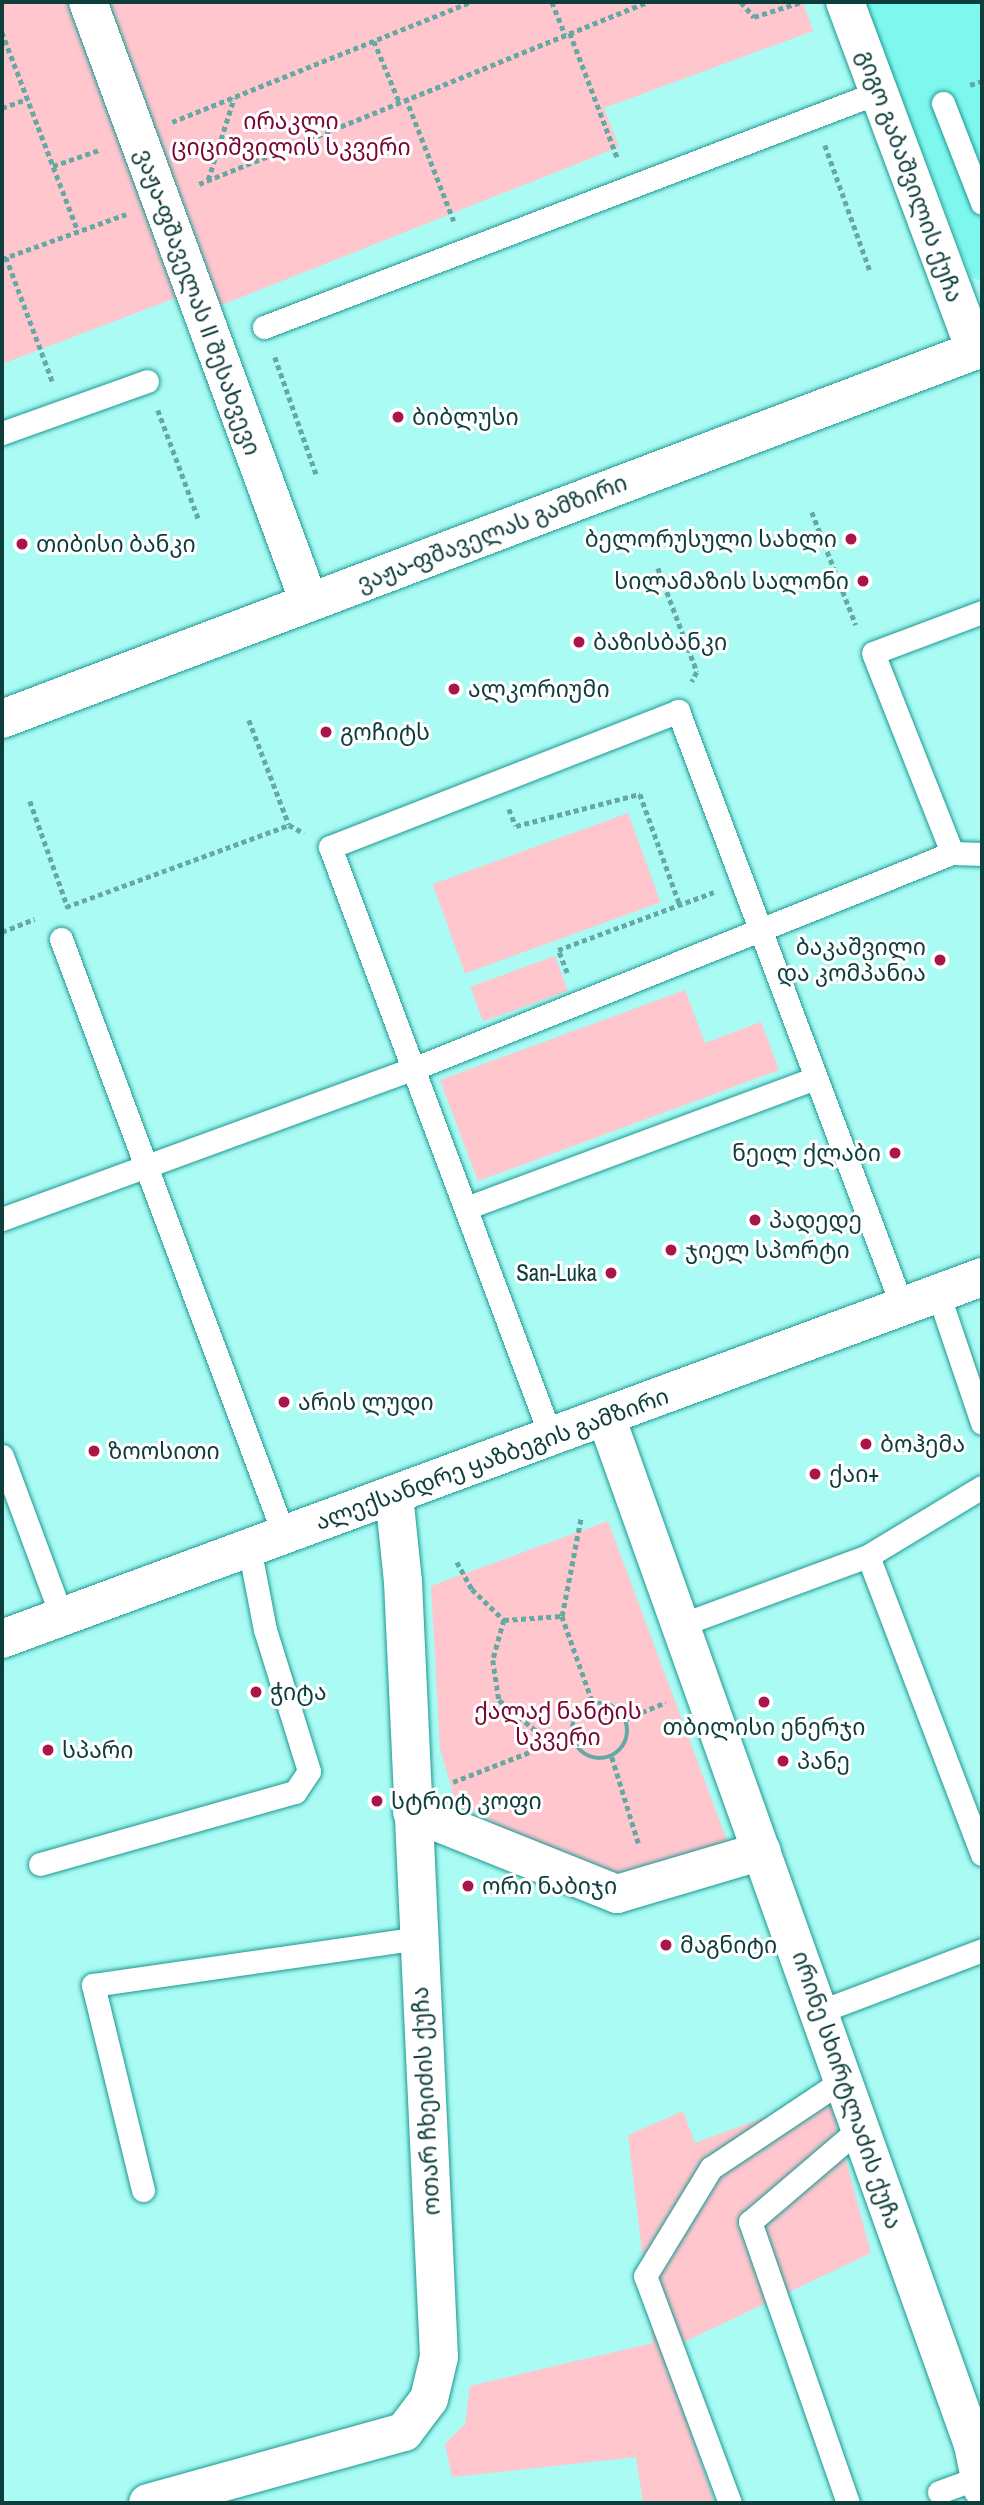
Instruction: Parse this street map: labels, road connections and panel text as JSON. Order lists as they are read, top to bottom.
{
  "streets": {
    "street": [
      "გიგო გაბაშვილის ქუჩა",
      "ვაჟა-ფშაველას II შესახვევი",
      "ვაჟა-ფშაველას გამზირი",
      "ალექსანდრე ყაზბეგის გამზირი",
      "ირინე სხირტლაძის ქუჩა",
      "ოთარ ჩხეიძის ქუჩა"
    ]
  },
  "crossings": [
    ["გიგო გაბაშვილის ქუჩა", "ვაჟა-ფშაველას გამზირი"],
    ["ვაჟა-ფშაველას II შესახვევი", "ვაჟა-ფშაველას გამზირი"],
    ["ალექსანდრე ყაზბეგის გამზირი", "ირინე სხირტლაძის ქუჩა"],
    ["ალექსანდრე ყაზბეგის გამზირი", "ოთარ ჩხეიძის ქუჩა"]
  ],
  "parks": ["ირაკლი ციციშვილის სკვერი", "ქალაქ ნანტის სკვერი"],
  "places": [
    "ბიბლუსი",
    "ბელორუსული სახლი",
    "თიბისი ბანკი",
    "სილამაზის სალონი",
    "ბაზისბანკი",
    "ალკორიუმი",
    "გოჩიტს",
    "ბაკაშვილი და კომპანია",
    "ნეილ ქლაბი",
    "პადედე",
    "ჯიელ სპორტი",
    "San-Luka",
    "არის ლუდი",
    "ბოჰემა",
    "ზოოსითი",
    "ქაი+",
    "ჭიტა",
    "თბილისი ენერჯი",
    "სპარი",
    "პანე",
    "სტრიტ კოფი",
    "ორი ნაბიჯი",
    "მაგნიტი"
  ]
}
